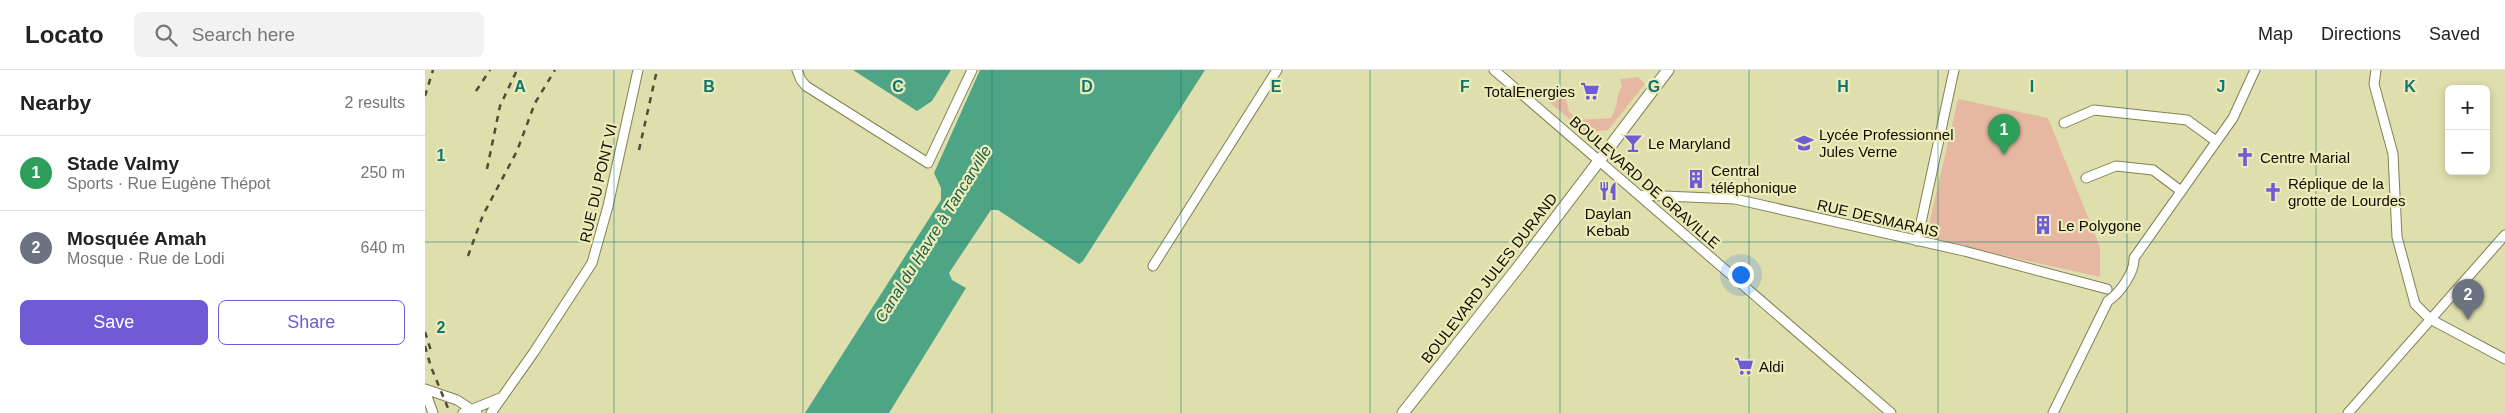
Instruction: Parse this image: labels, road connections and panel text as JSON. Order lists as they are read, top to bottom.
{
  "streets": {
    "main road": ["BOULEVARD JULES DURAND"],
    "street": ["BOULEVARD DE GRAVILLE", "RUE DU PONT VI", "RUE DESMARAIS"]
  },
  "crossings": [
    ["BOULEVARD DE GRAVILLE", "RUE DESMARAIS"],
    ["BOULEVARD DE GRAVILLE", "BOULEVARD JULES DURAND"]
  ],
  "water": ["Canal du Havre à Tancarville"],
  "places": {
    "supermarket": ["TotalEnergies", "Aldi"],
    "bar": ["Le Maryland"],
    "school or university": ["Lycée Professionnel Jules Verne"],
    "church": ["Centre Marial", "Réplique de la grotte de Lourdes"],
    "building": ["Central téléphonique", "Le Polygone"],
    "restaurant": ["Daylan Kebab"]
  },
  "page": {
    "header": "Locato",
    "search": "Search here",
    "nav": ["Map", "Directions", "Saved"],
    "heading": ["Nearby", "2 results"],
    "map_buttons": ["+", "−"],
    "pins": ["1", "2"],
    "list": [
      {
        "mark": "1",
        "name": "Stade Valmy",
        "note": "Sports · Rue Eugène Thépot",
        "value": "250 m"
      },
      {
        "mark": "2",
        "name": "Mosquée Amah",
        "note": "Mosque · Rue de Lodi",
        "value": "640 m"
      }
    ],
    "buttons": ["Save", "Share"]
  },
  "grid": {
    "columns": [
      "A",
      "B",
      "C",
      "D",
      "E",
      "F",
      "G",
      "H",
      "I",
      "J",
      "K"
    ],
    "rows": ["1", "2"]
  }
}
